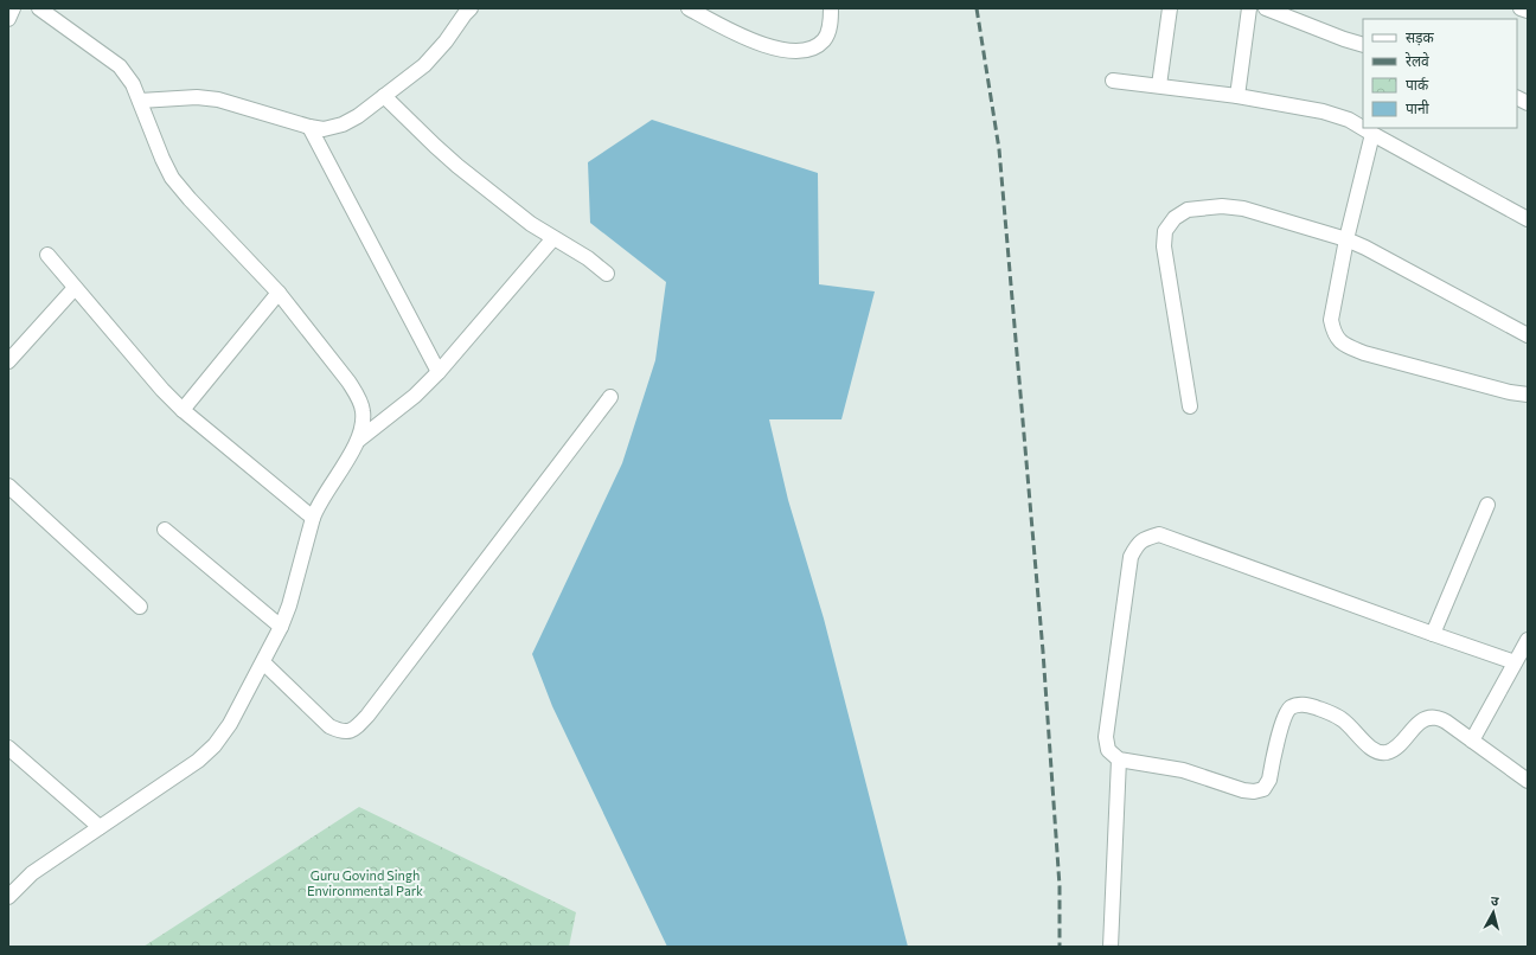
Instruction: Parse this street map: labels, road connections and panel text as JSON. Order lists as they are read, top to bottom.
{
  "parks": ["Guru Govind Singh Environmental Park"],
  "legend": [
    "सड़क",
    "रेलवे",
    "पार्क",
    "पानी"
  ],
  "north": "top"
}
